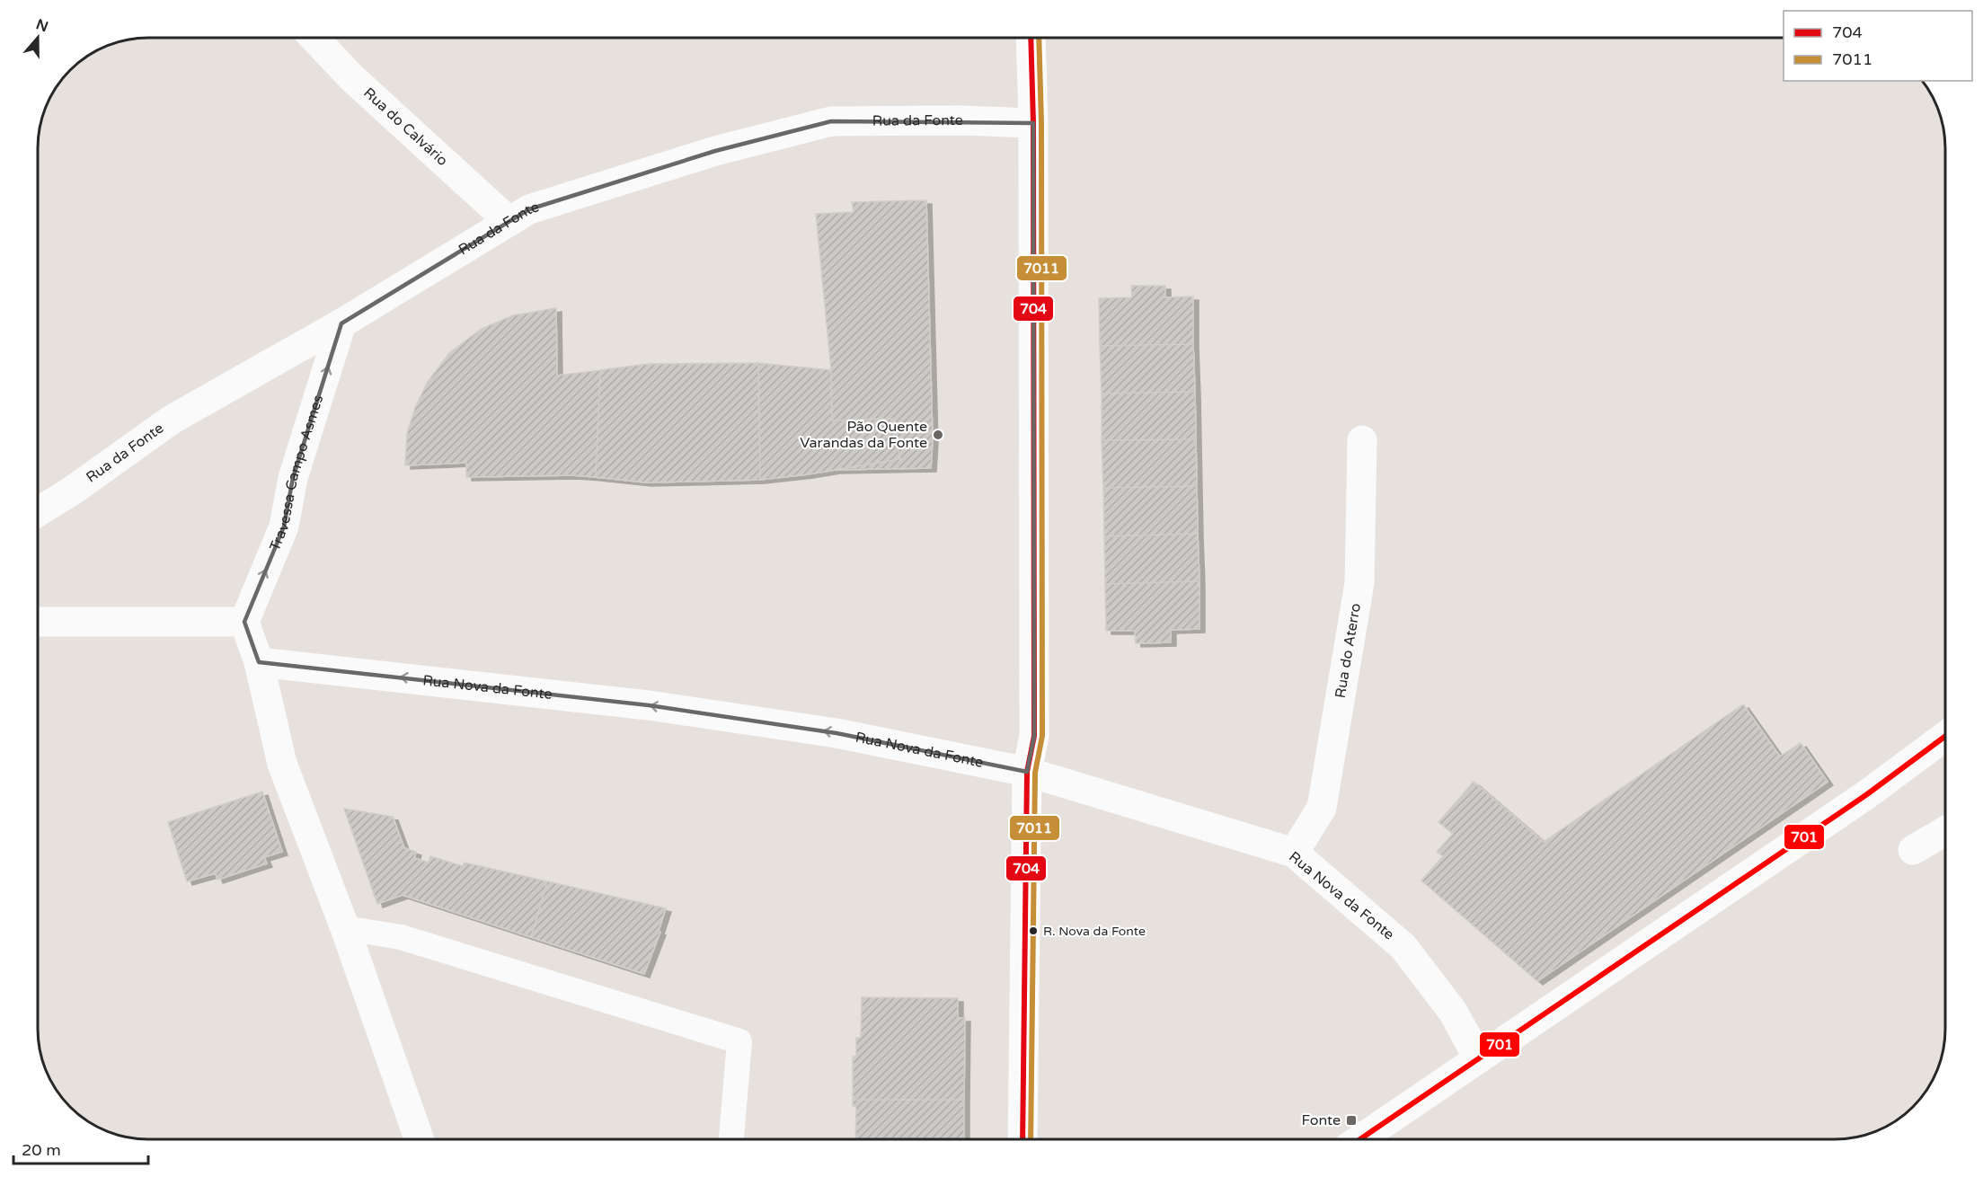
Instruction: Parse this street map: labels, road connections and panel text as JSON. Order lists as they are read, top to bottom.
{
  "streets": {
    "street": [
      "Rua da Fonte",
      "Rua do Calvário",
      "Travessa Campo Asmes",
      "Rua do Aterro",
      "Rua Nova da Fonte"
    ]
  },
  "crossings": [
    ["Rua da Fonte", "Rua do Calvário"],
    ["Rua da Fonte", "Travessa Campo Asmes"],
    ["Rua do Aterro", "Rua Nova da Fonte"]
  ],
  "one_way": ["Travessa Campo Asmes", "Rua Nova da Fonte"],
  "places": {
    "other": ["Pão Quente Varandas da Fonte", "R. Nova da Fonte"],
    "transit": ["Fonte"]
  },
  "lines": ["transit line 704", "transit line 7011", "transit line 701"],
  "legend": ["704", "7011"],
  "scale_bar": "20 m",
  "north": "top"
}
